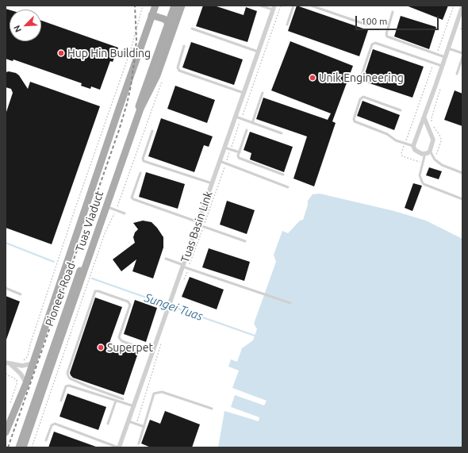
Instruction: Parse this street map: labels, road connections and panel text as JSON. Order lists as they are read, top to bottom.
{
  "streets": {
    "main road": ["Tuas Viaduct", "Pioneer Road"],
    "street": ["Tuas Basin Link"]
  },
  "water": ["Sungei Tuas"],
  "places": ["Hup Hin Building", "Unik Engineering", "Superpet"],
  "scale_bar": "100 m",
  "north": "bottom left"
}
